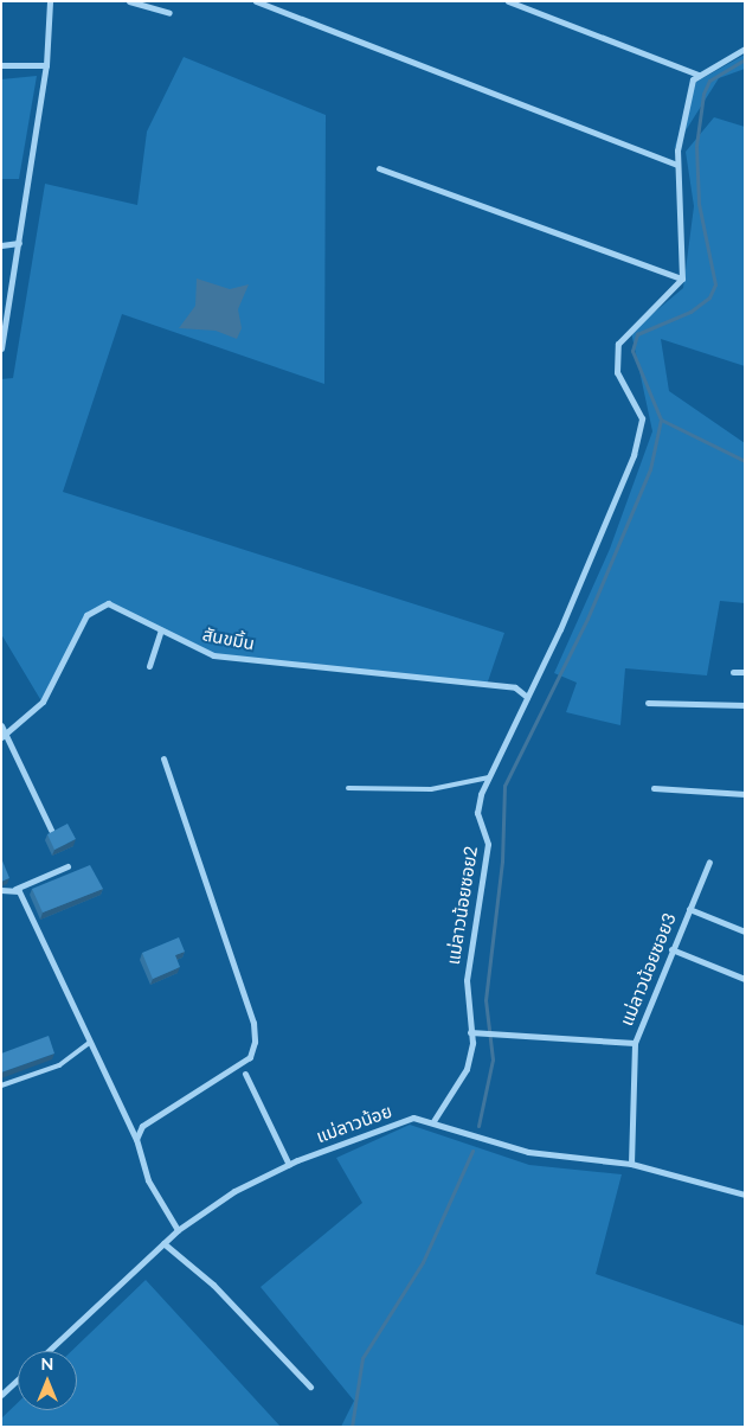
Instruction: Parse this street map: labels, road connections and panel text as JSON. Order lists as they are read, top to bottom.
{
  "streets": {
    "street": [
      "สันขมิ้น",
      "แม่ลาวน้อยซอย2",
      "แม่ลาวน้อยซอย3",
      "แม่ลาวน้อย"
    ]
  },
  "crossings": [
    ["สันขมิ้น", "แม่ลาวน้อยซอย2"],
    ["แม่ลาวน้อยซอย2", "แม่ลาวน้อย"],
    ["แม่ลาวน้อยซอย3", "แม่ลาวน้อย"]
  ],
  "north": "top"
}
